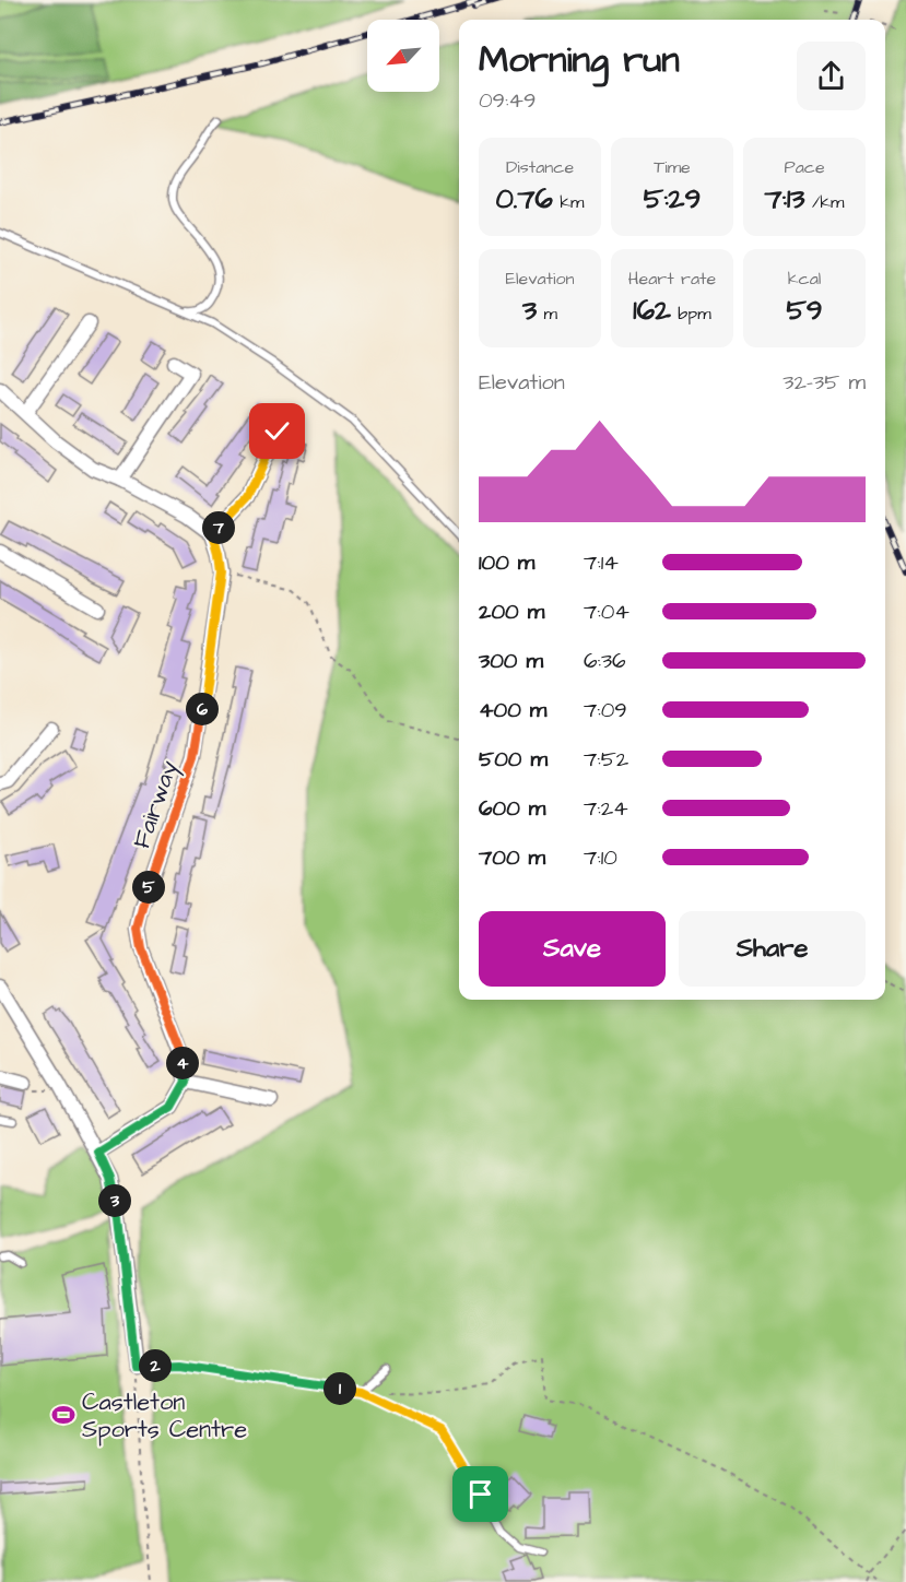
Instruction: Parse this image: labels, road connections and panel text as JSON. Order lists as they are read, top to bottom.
{
  "streets": {
    "street": ["Fairway"]
  },
  "places": {
    "sports": ["Castleton Sports Centre"]
  },
  "north": "bottom left",
  "page": {
    "heading": ["Morning run", "09:49"],
    "stats": [
      ["Distance", "0.76 km"],
      ["Time", "5:29"],
      ["Pace", "7:13 /km"],
      ["Elevation", "3 m"],
      ["Heart rate", "162 bpm"],
      ["kcal", "59"]
    ],
    "chart": ["Elevation", "32–35 m"],
    "pins": [
      "7",
      "6",
      "5",
      "4",
      "3",
      "2",
      "1"
    ],
    "list": [
      {
        "name": "100 m",
        "note": "7:14"
      },
      {
        "name": "200 m",
        "note": "7:04"
      },
      {
        "name": "300 m",
        "note": "6:36"
      },
      {
        "name": "400 m",
        "note": "7:09"
      },
      {
        "name": "500 m",
        "note": "7:52"
      },
      {
        "name": "600 m",
        "note": "7:24"
      },
      {
        "name": "700 m",
        "note": "7:10"
      }
    ],
    "buttons": ["Save", "Share"]
  }
}
